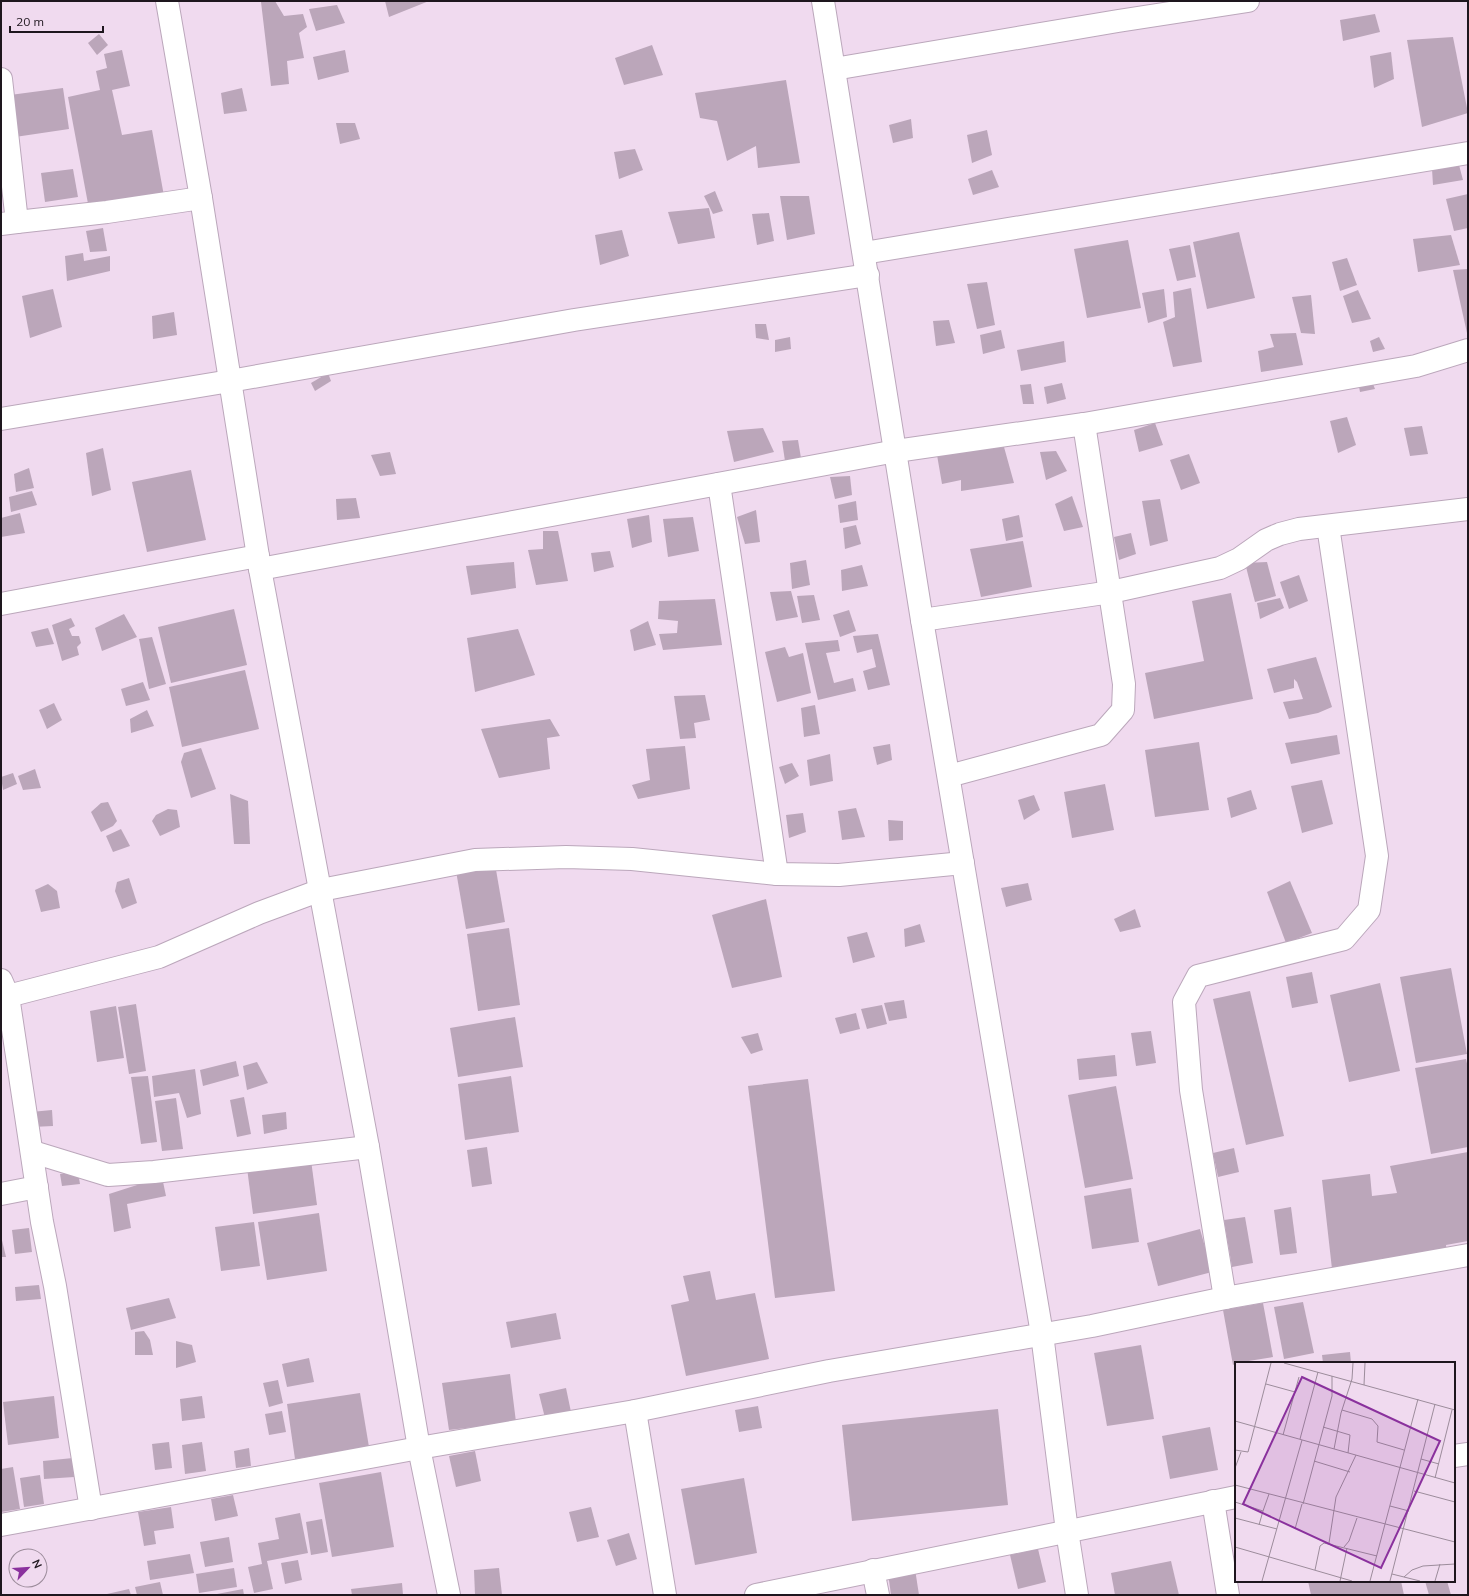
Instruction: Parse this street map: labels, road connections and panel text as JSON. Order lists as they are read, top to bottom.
{
  "scale_bar": "20 m",
  "north": "top right"
}
